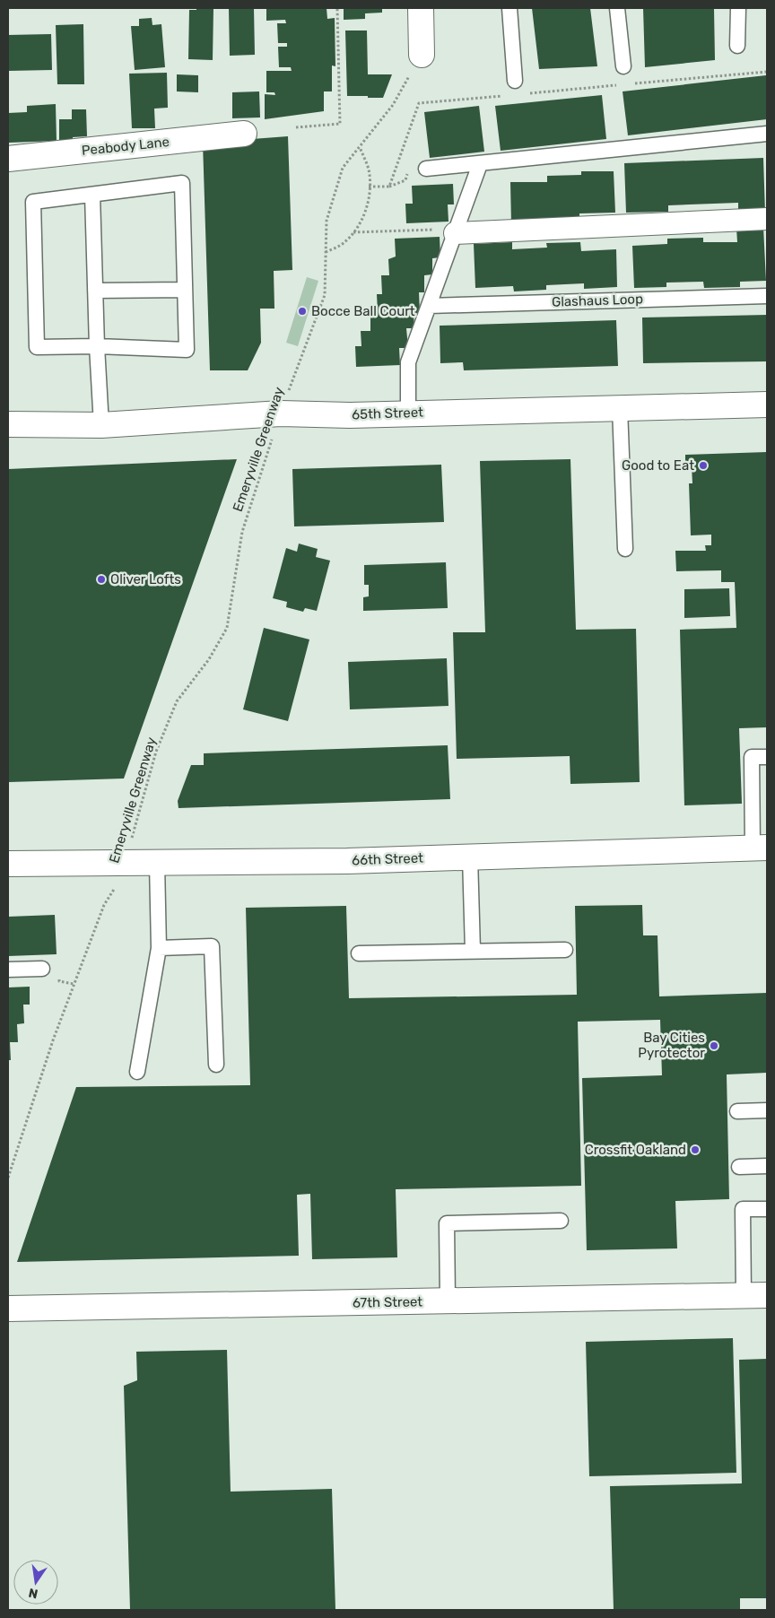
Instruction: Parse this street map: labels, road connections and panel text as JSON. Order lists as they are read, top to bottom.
{
  "streets": {
    "street": [
      "Peabody Lane",
      "65th Street",
      "66th Street",
      "67th Street"
    ],
    "lane": ["Glashaus Loop"],
    "path": ["Emeryville Greenway"]
  },
  "crossings": [
    ["65th Street", "Emeryville Greenway"],
    ["Emeryville Greenway", "66th Street"]
  ],
  "places": [
    "Bocce Ball Court",
    "Good to Eat",
    "Oliver Lofts",
    "Bay Cities Pyrotector",
    "Crossfit Oakland"
  ],
  "north": "bottom"
}
